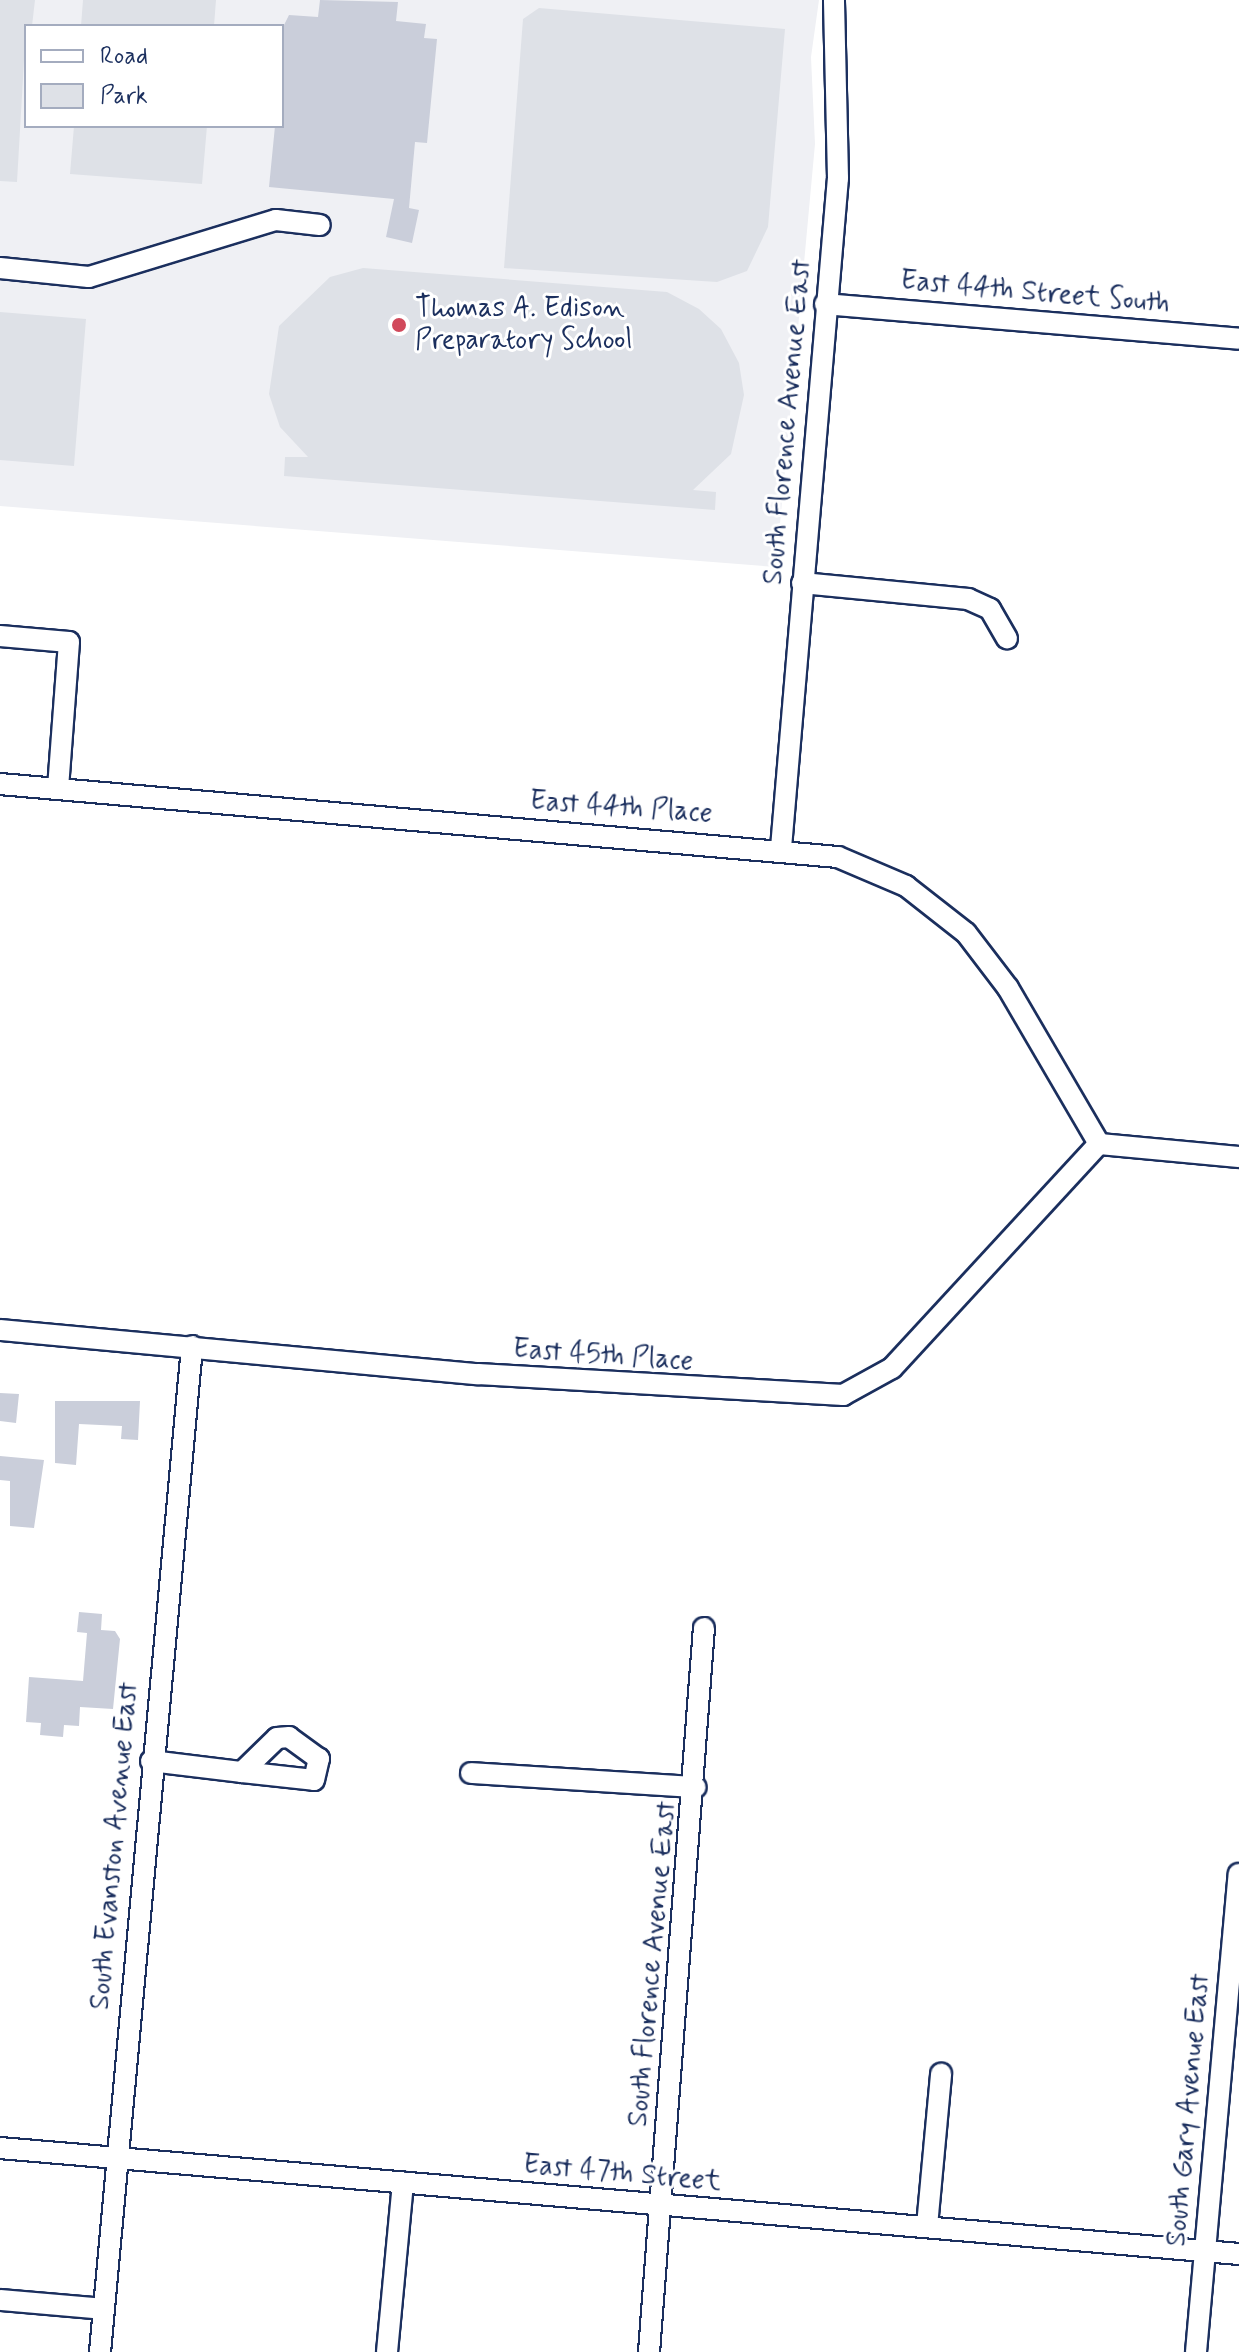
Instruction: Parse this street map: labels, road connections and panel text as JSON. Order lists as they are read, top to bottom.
{
  "streets": {
    "street": [
      "East 44th Street South",
      "South Florence Avenue East",
      "East 44th Place",
      "East 45th Place",
      "South Evanston Avenue East",
      "South Gary Avenue East",
      "East 47th Street"
    ]
  },
  "crossings": [
    ["East 44th Street South", "South Florence Avenue East"],
    ["South Florence Avenue East", "East 44th Place"],
    ["South Florence Avenue East", "East 47th Street"],
    ["East 44th Place", "East 45th Place"],
    ["East 45th Place", "South Evanston Avenue East"],
    ["South Evanston Avenue East", "East 47th Street"],
    ["South Gary Avenue East", "East 47th Street"]
  ],
  "places": ["Thomas A. Edison Preparatory School"],
  "legend": ["Road", "Park"]
}
